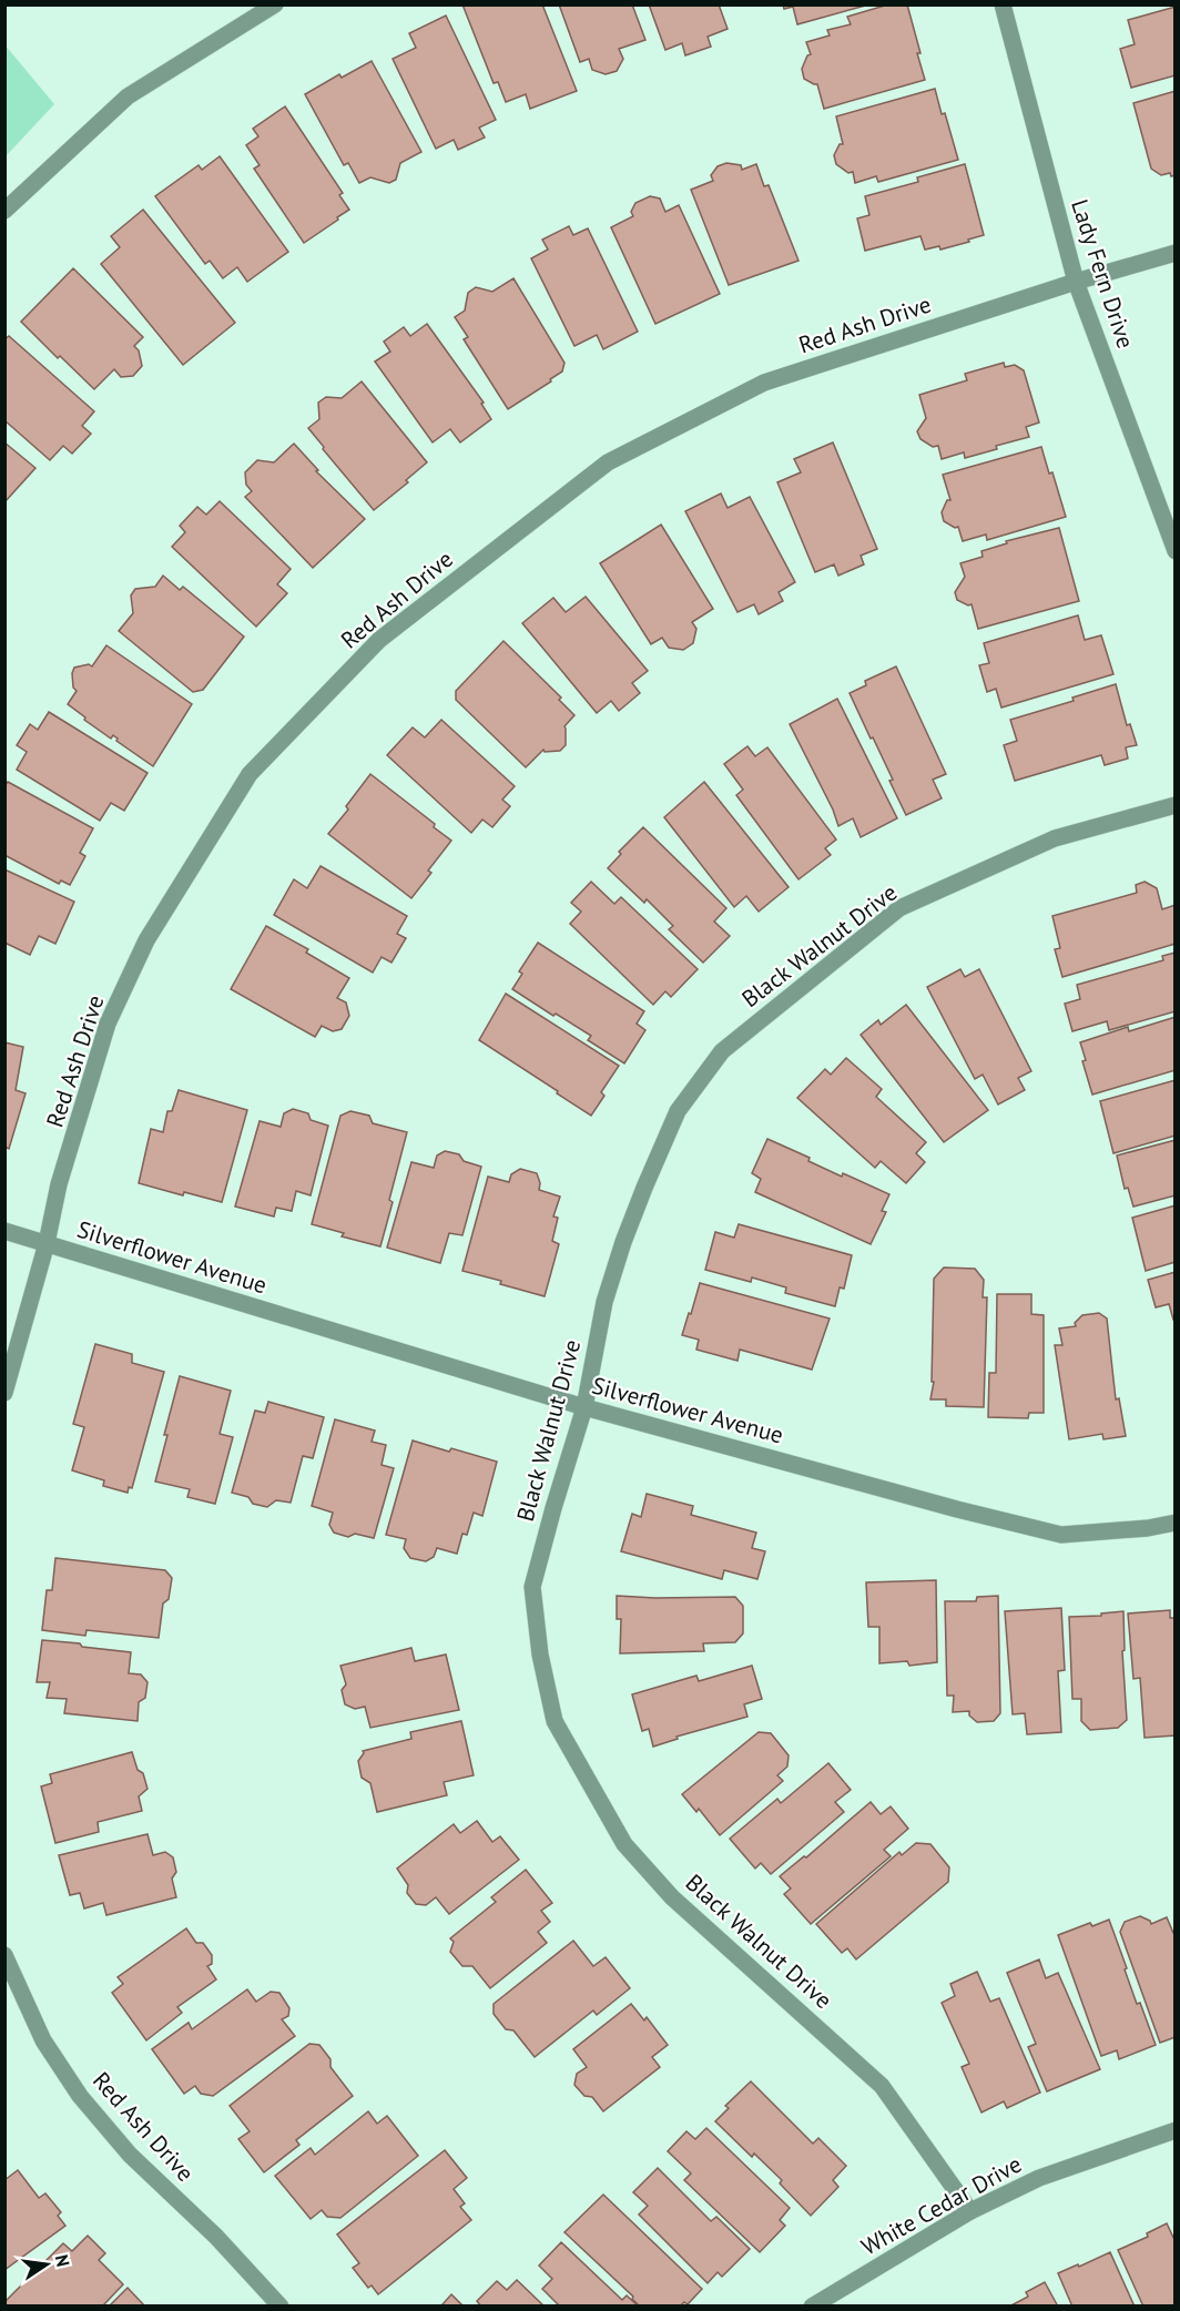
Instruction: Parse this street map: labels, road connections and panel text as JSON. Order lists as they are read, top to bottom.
{
  "streets": {
    "street": [
      "Lady Fern Drive",
      "Red Ash Drive",
      "Black Walnut Drive",
      "Silverflower Avenue",
      "White Cedar Drive"
    ]
  },
  "crossings": [
    ["Lady Fern Drive", "Red Ash Drive"],
    ["Red Ash Drive", "Silverflower Avenue"],
    ["Black Walnut Drive", "Silverflower Avenue"],
    ["Black Walnut Drive", "White Cedar Drive"]
  ],
  "north": "right"
}
